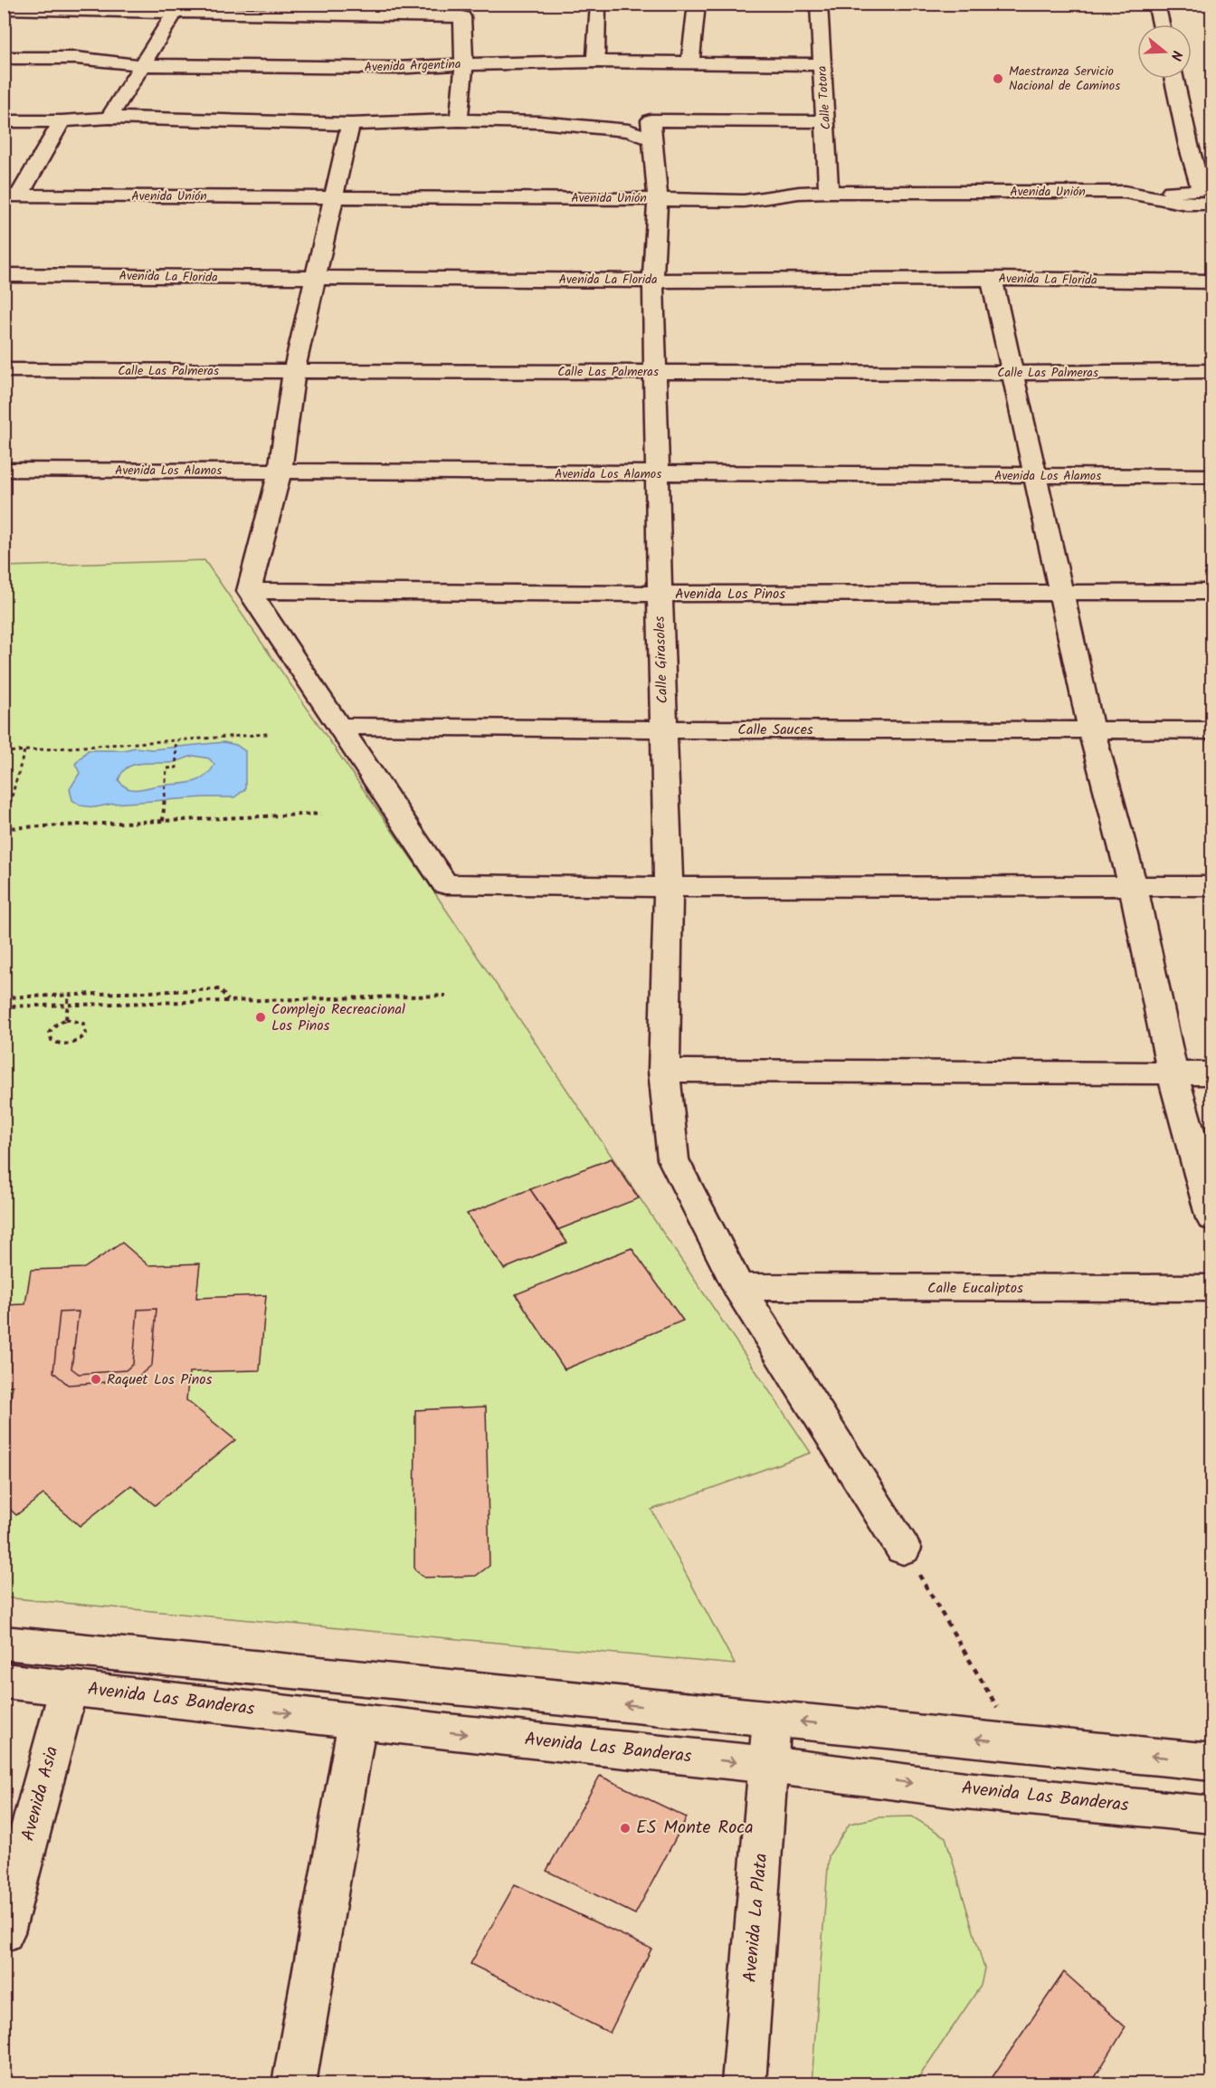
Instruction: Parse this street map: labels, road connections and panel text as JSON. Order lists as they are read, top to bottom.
{
  "streets": {
    "street": [
      "Avenida Argentina",
      "Calle Totora",
      "Avenida Unión",
      "Avenida La Florida",
      "Calle Las Palmeras",
      "Avenida Los Alamos",
      "Avenida Los Pinos",
      "Calle Girasoles",
      "Calle Sauces",
      "Calle Eucaliptos",
      "Avenida Las Banderas",
      "Avenida Asia",
      "Avenida La Plata"
    ]
  },
  "crossings": [
    ["Avenida Argentina", "Calle Totora"],
    ["Calle Totora", "Avenida Unión"],
    ["Avenida Unión", "Calle Girasoles"],
    ["Avenida La Florida", "Calle Girasoles"],
    ["Calle Las Palmeras", "Calle Girasoles"],
    ["Avenida Los Alamos", "Calle Girasoles"],
    ["Avenida Los Pinos", "Calle Girasoles"],
    ["Calle Girasoles", "Calle Sauces"],
    ["Calle Girasoles", "Calle Eucaliptos"],
    ["Avenida Las Banderas", "Avenida Asia"],
    ["Avenida Las Banderas", "Avenida La Plata"]
  ],
  "places": [
    "Maestranza Servicio Nacional de Caminos",
    "Complejo Recreacional Los Pinos",
    "Raquet Los Pinos",
    "ES Monte Roca"
  ],
  "north": "right"
}
